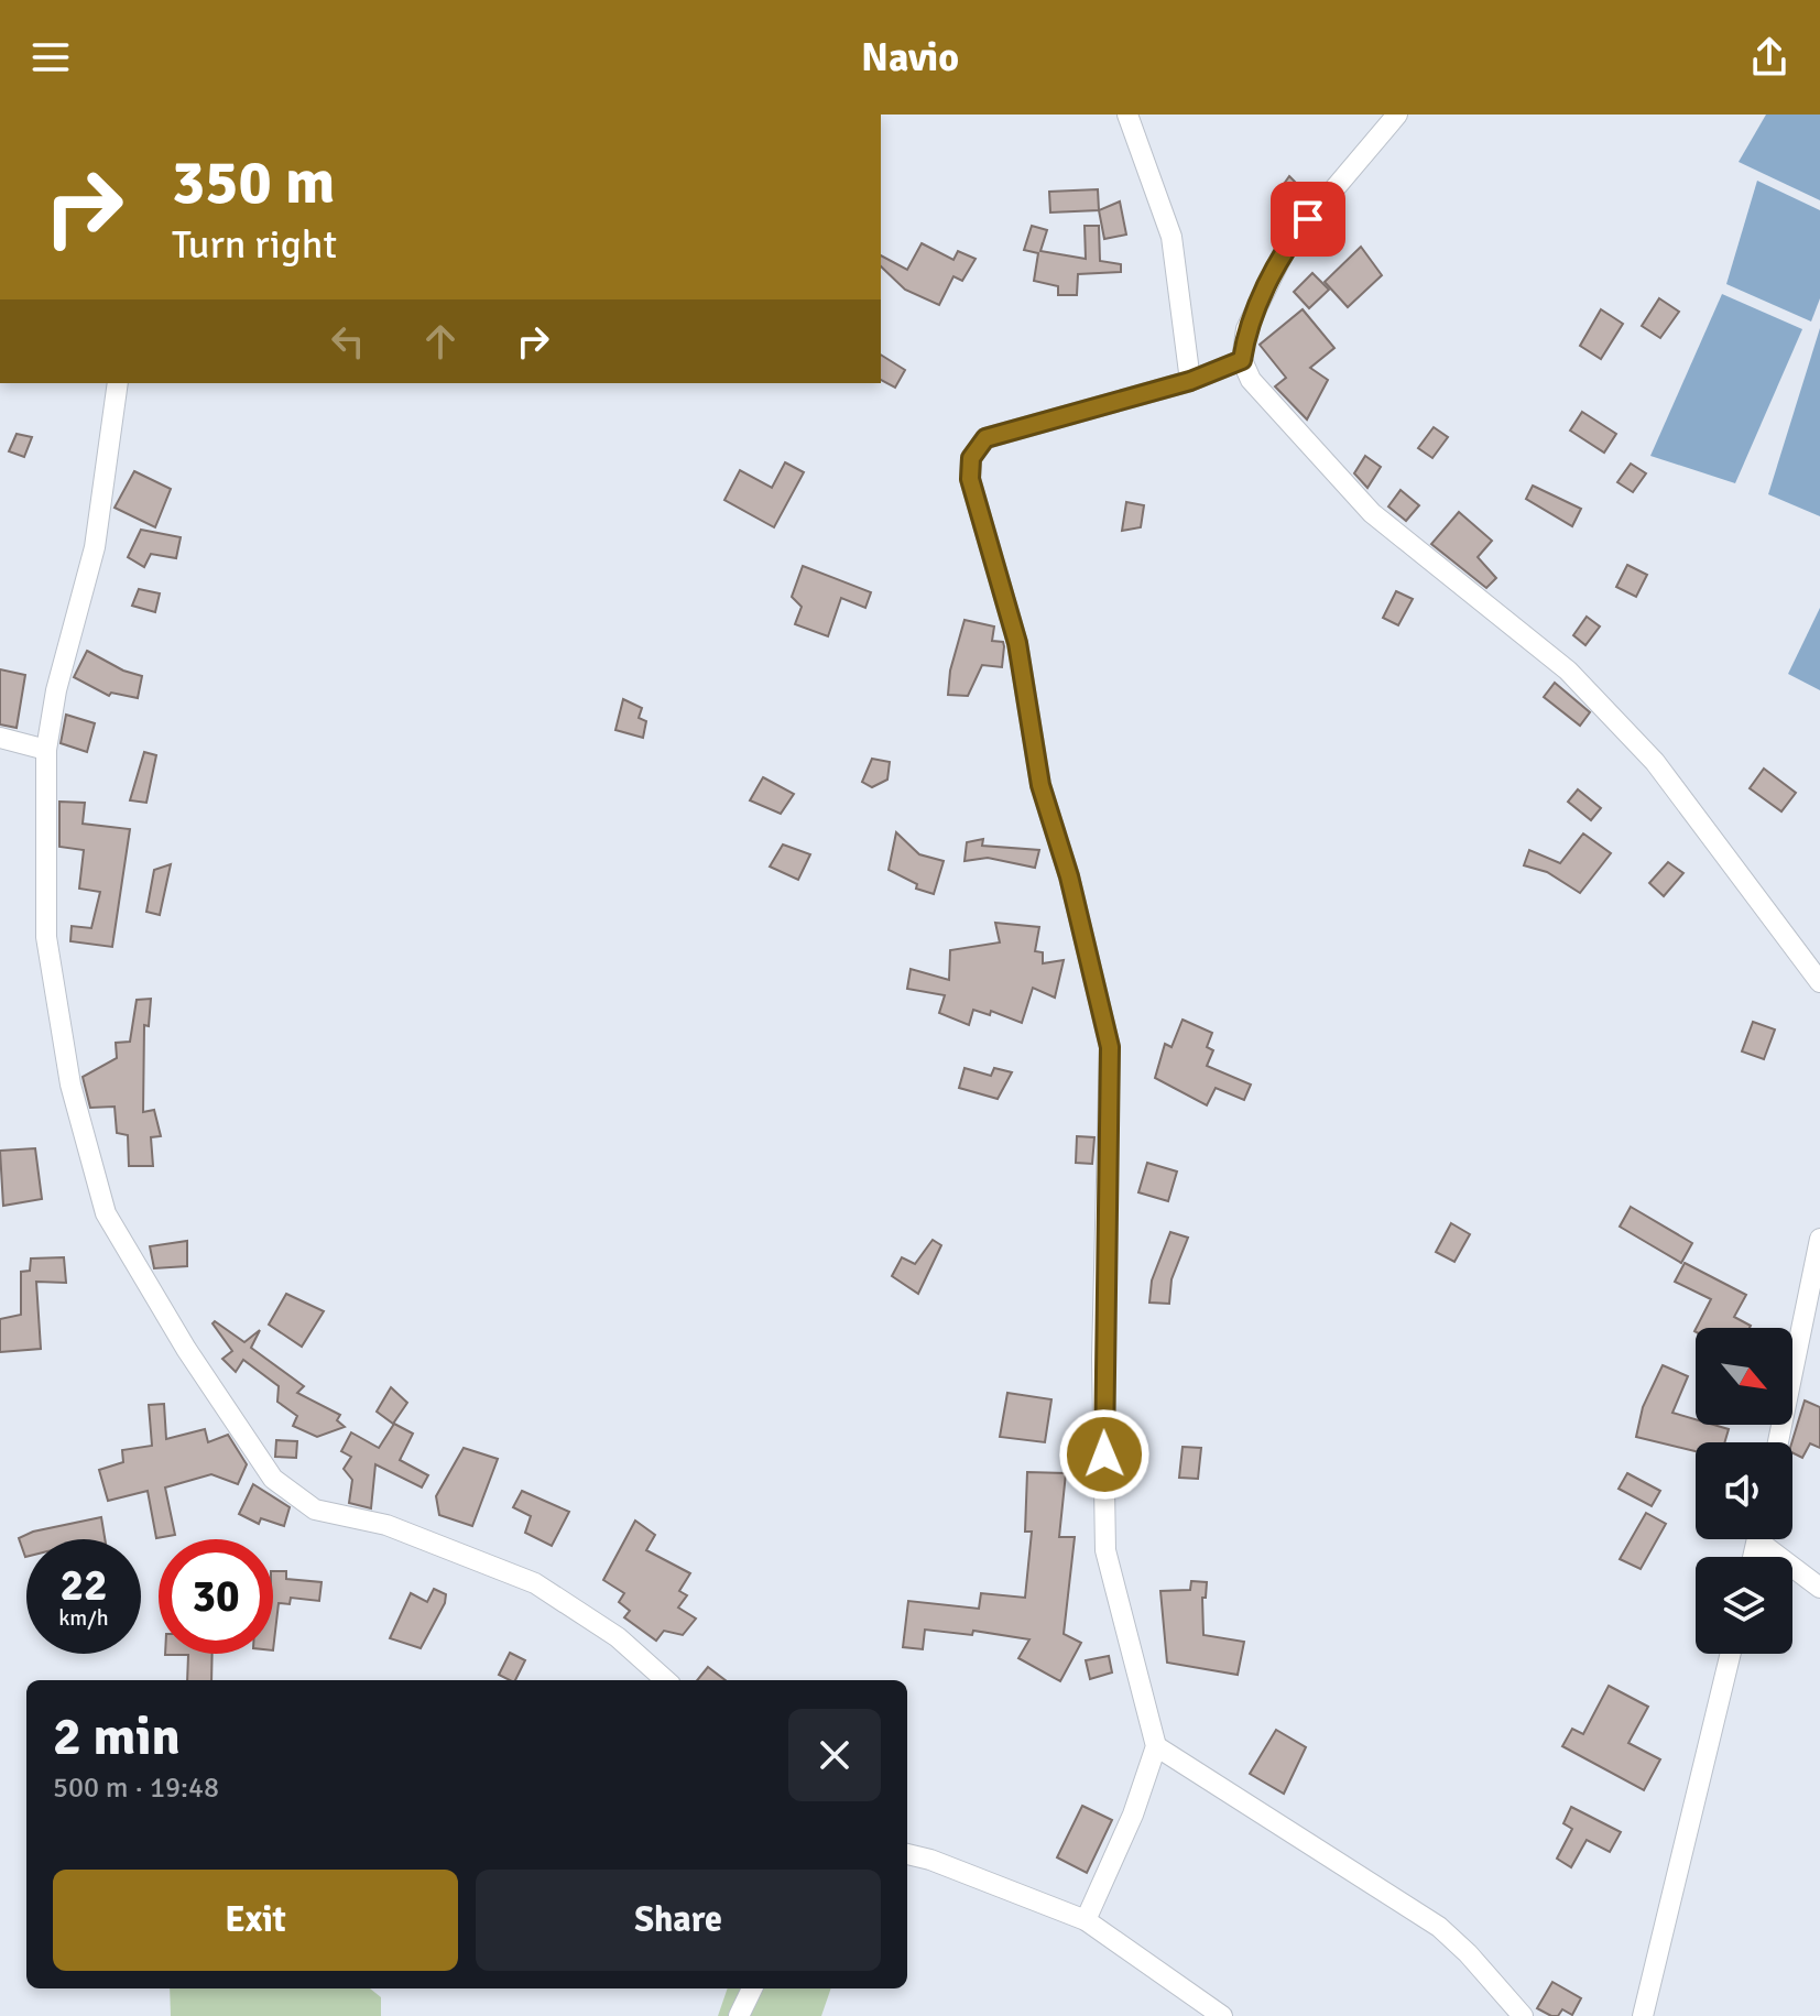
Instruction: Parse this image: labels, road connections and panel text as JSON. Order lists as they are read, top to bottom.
{
  "north": "bottom right",
  "page": {
    "header": "Navio",
    "turn": ["350 m", "Turn right"],
    "speed": "22 km/h",
    "limit": "30",
    "heading": ["2 min", "500 m · 19:48"],
    "buttons": ["Exit", "Share"]
  }
}
